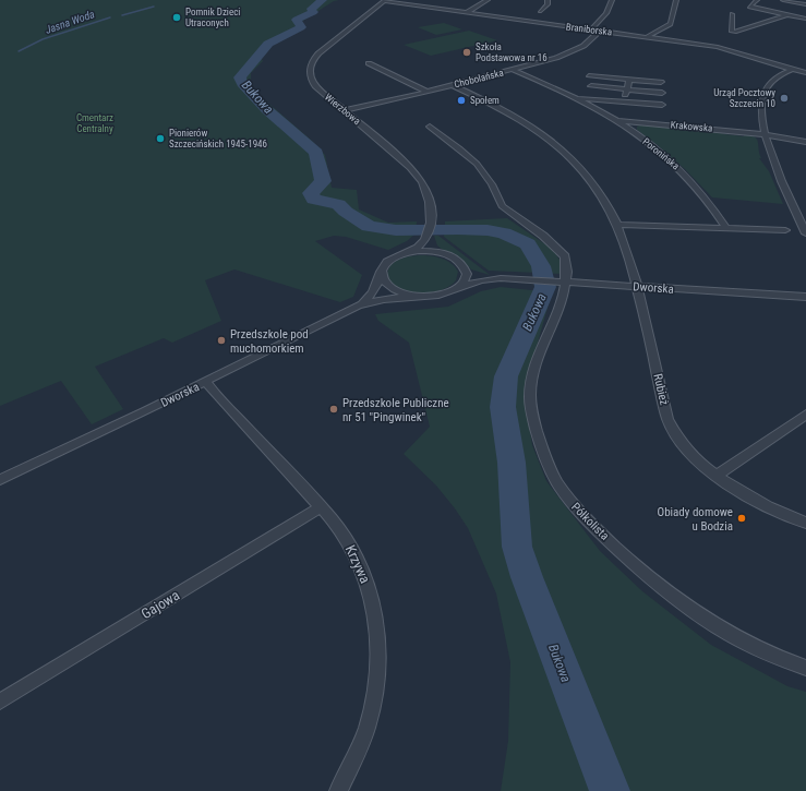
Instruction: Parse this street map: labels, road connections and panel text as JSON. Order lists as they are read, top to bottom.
{
  "streets": {
    "street": [
      "Braniborska",
      "Chobolańska",
      "Wierzbowa",
      "Krakowska",
      "Poronińska",
      "Dworska",
      "Rubież",
      "Półkolista",
      "Krzywa",
      "Gajowa"
    ]
  },
  "crossings": [
    ["Braniborska", "Chobolańska"],
    ["Braniborska", "Wierzbowa"],
    ["Chobolańska", "Wierzbowa"],
    ["Chobolańska", "Poronińska"],
    ["Chobolańska", "Rubież"],
    ["Wierzbowa", "Dworska"],
    ["Krakowska", "Poronińska"],
    ["Dworska", "Rubież"],
    ["Dworska", "Półkolista"],
    ["Dworska", "Krzywa"],
    ["Krzywa", "Gajowa"]
  ],
  "water": ["Jasna Woda", "Bukowa"],
  "parks": ["Cmentarz Centralny"],
  "places": [
    "Pomnik Dzieci Utraconych",
    "Szkoła Podstawowa nr 16",
    "Urząd Pocztowy Szczecin 10",
    "Społem",
    "Pionierów Szczecińskich 1945-1946",
    "Przedszkole pod muchomorkiem",
    "Przedszkole Publiczne nr 51 \"Pingwinek\"",
    "Obiady domowe u Bodzia"
  ]
}
